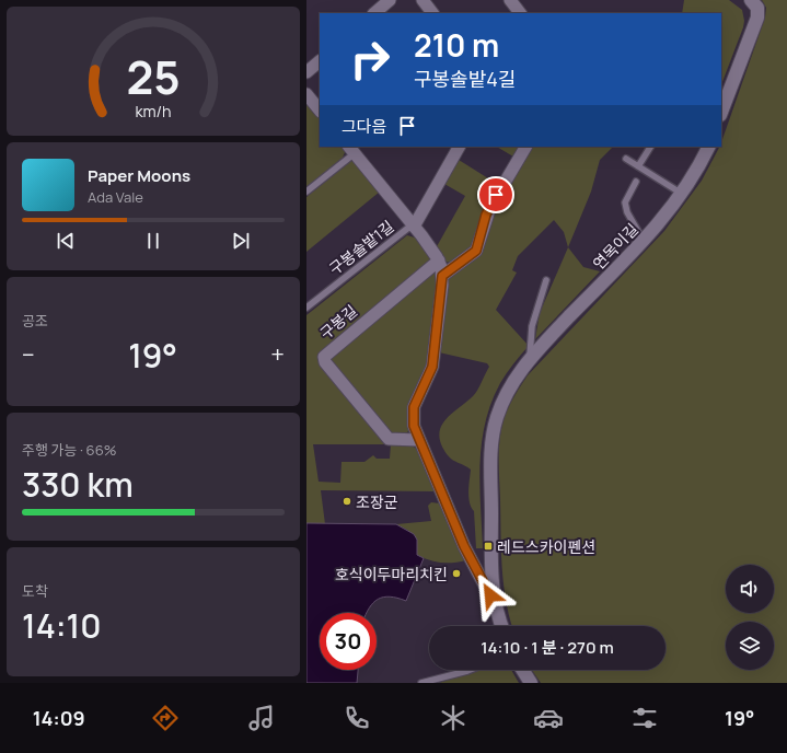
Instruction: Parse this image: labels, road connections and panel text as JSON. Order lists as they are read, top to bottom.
{
  "streets": {
    "street": ["연목이길", "구봉길"],
    "lane": ["구봉솔밭1길"]
  },
  "places": {
    "other": ["조장군", "호식이두마리치킨"],
    "transit": ["레드스카이펜션"]
  },
  "page": {
    "turn": ["210 m", "구봉솔밭4길"],
    "then": "그다음",
    "song": ["Paper Moons", "Ada Vale"],
    "tile": [
      "공조",
      ["주행 가능 · 66%", "330 km"],
      ["도착", "14:10"]
    ],
    "heat": ["−", "19°", "+"],
    "limit": "30",
    "trip": "14:10 · 1 분 · 270 m",
    "tabs": ["14:09", "19°"],
    "gauge": ["25", "km/h"]
  }
}
